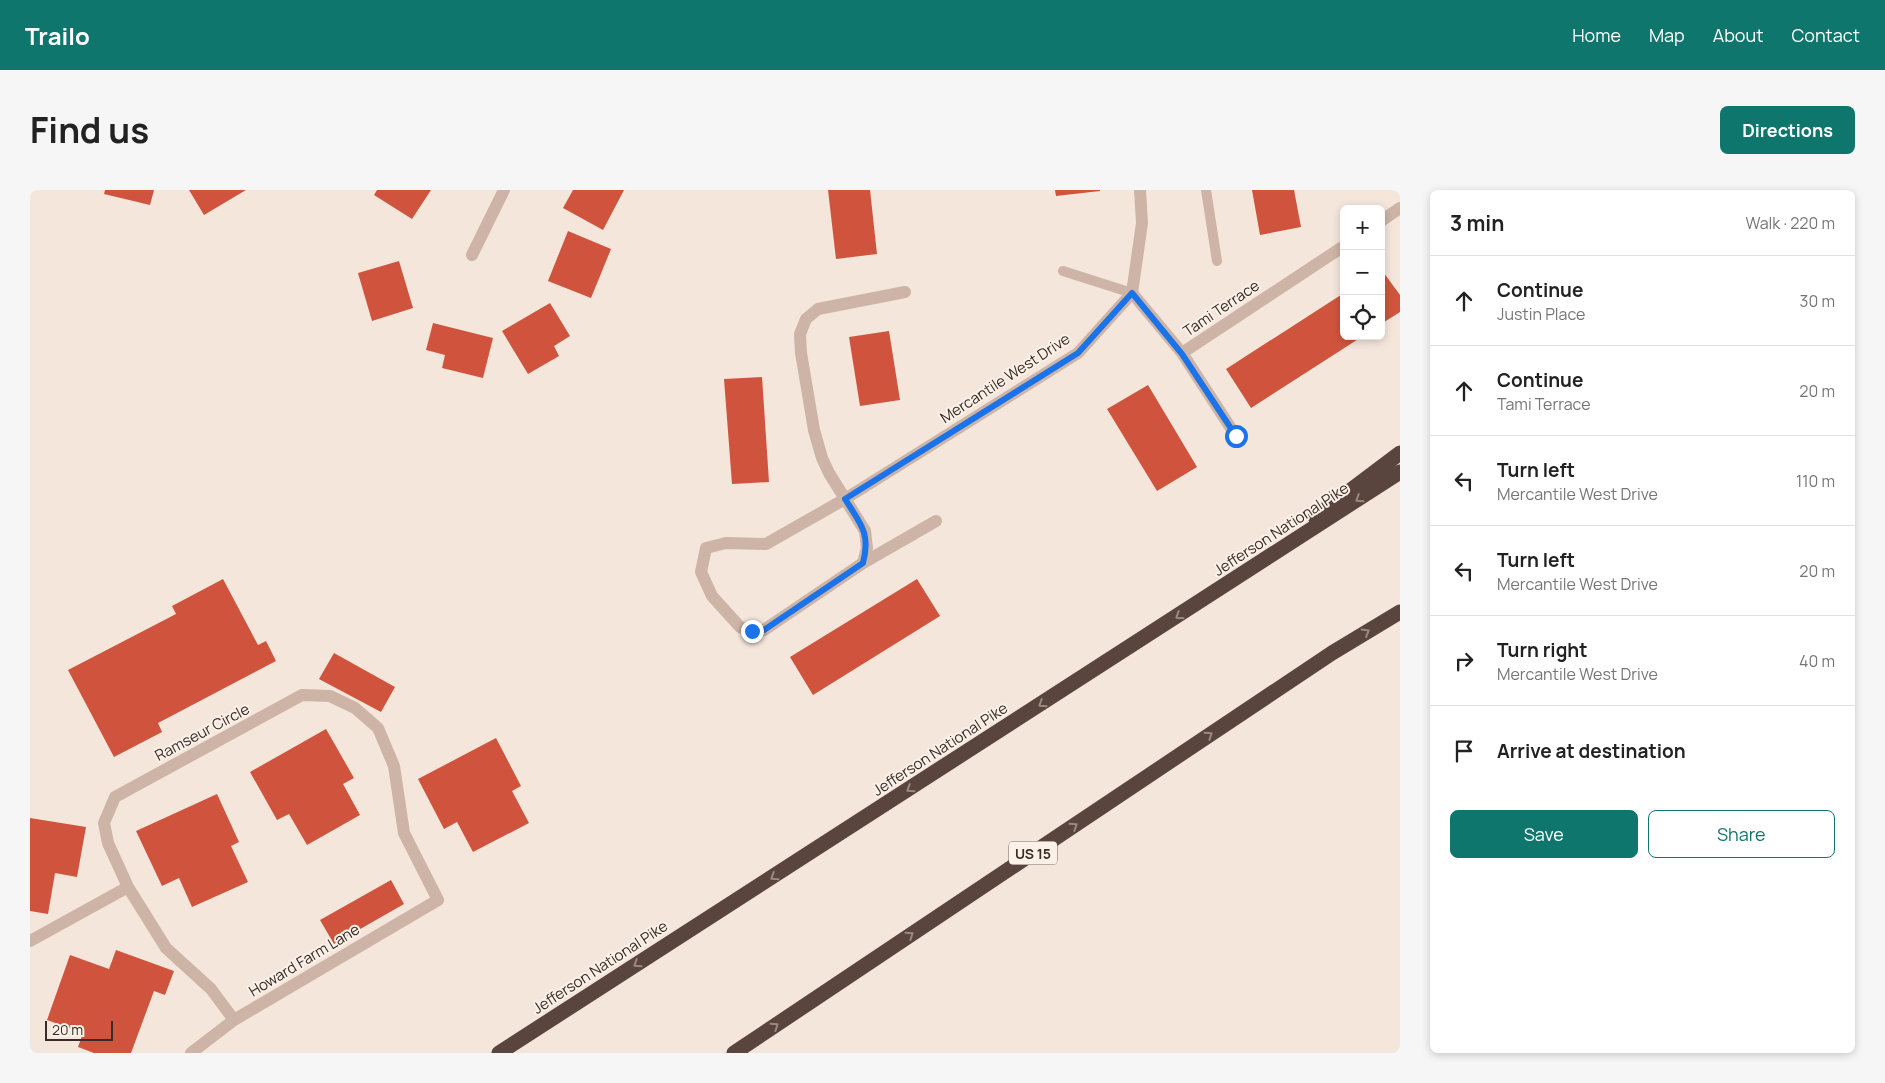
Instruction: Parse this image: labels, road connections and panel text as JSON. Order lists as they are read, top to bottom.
{
  "streets": {
    "highway": ["Jefferson National Pike", "US 15"],
    "street": [
      "Tami Terrace",
      "Mercantile West Drive",
      "Ramseur Circle",
      "Howard Farm Lane"
    ]
  },
  "crossings": [
    ["Tami Terrace", "Mercantile West Drive"],
    ["Ramseur Circle", "Howard Farm Lane"]
  ],
  "scale_bar": "20 m",
  "page": {
    "header": "Trailo",
    "nav": [
      "Home",
      "Map",
      "About",
      "Contact"
    ],
    "title": "Find us",
    "buttons": [
      "Directions",
      ["Save", "Share"]
    ],
    "heading": ["3 min", "Walk · 220 m"],
    "map_buttons": ["+", "−"],
    "list": [
      ["Continue", "Justin Place", "30 m"],
      ["Continue", "Tami Terrace", "20 m"],
      ["Turn left", "Mercantile West Drive", "110 m"],
      ["Turn left", "Mercantile West Drive", "20 m"],
      ["Turn right", "Mercantile West Drive", "40 m"],
      "Arrive at destination"
    ],
    "scale": "20 m"
  }
}
